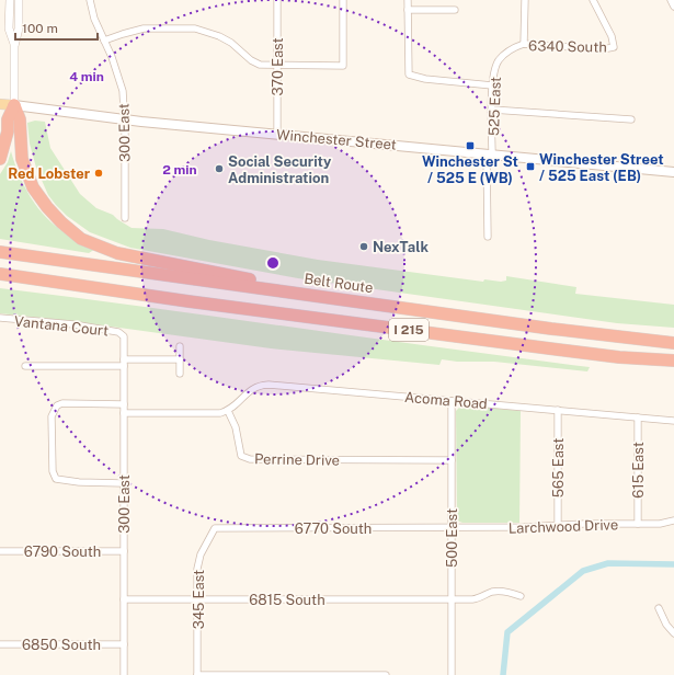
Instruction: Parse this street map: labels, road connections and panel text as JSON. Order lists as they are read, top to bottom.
{
  "streets": {
    "highway": ["Belt Route", "I 215"],
    "main road": ["Winchester Street"],
    "street": [
      "6340 South",
      "370 East",
      "525 East",
      "300 East",
      "Vantana Court",
      "Acoma Road",
      "Perrine Drive",
      "565 East",
      "615 East",
      "Larchwood Drive",
      "6770 South",
      "500 East",
      "6790 South",
      "345 East",
      "6815 South",
      "6850 South"
    ]
  },
  "crossings": [
    ["6340 South", "525 East"],
    ["370 East", "Winchester Street"],
    ["525 East", "Winchester Street"],
    ["300 East", "Winchester Street"],
    ["300 East", "Vantana Court"],
    ["300 East", "6790 South"],
    ["300 East", "6815 South"],
    ["300 East", "6850 South"],
    ["Acoma Road", "Perrine Drive"],
    ["Acoma Road", "565 East"],
    ["Acoma Road", "615 East"],
    ["Acoma Road", "500 East"],
    ["Perrine Drive", "500 East"],
    ["565 East", "Larchwood Drive"],
    ["615 East", "Larchwood Drive"],
    ["Larchwood Drive", "6770 South"],
    ["Larchwood Drive", "500 East"],
    ["6770 South", "500 East"],
    ["6770 South", "345 East"],
    ["500 East", "6815 South"],
    ["345 East", "6815 South"]
  ],
  "places": {
    "transit": ["Winchester St / 525 E (WB)", "Winchester Street / 525 East (EB)"],
    "other": ["Social Security Administration", "Red Lobster", "NexTalk"]
  },
  "scale_bar": "100 m",
  "rings": ["4 min", "2 min"]
}
